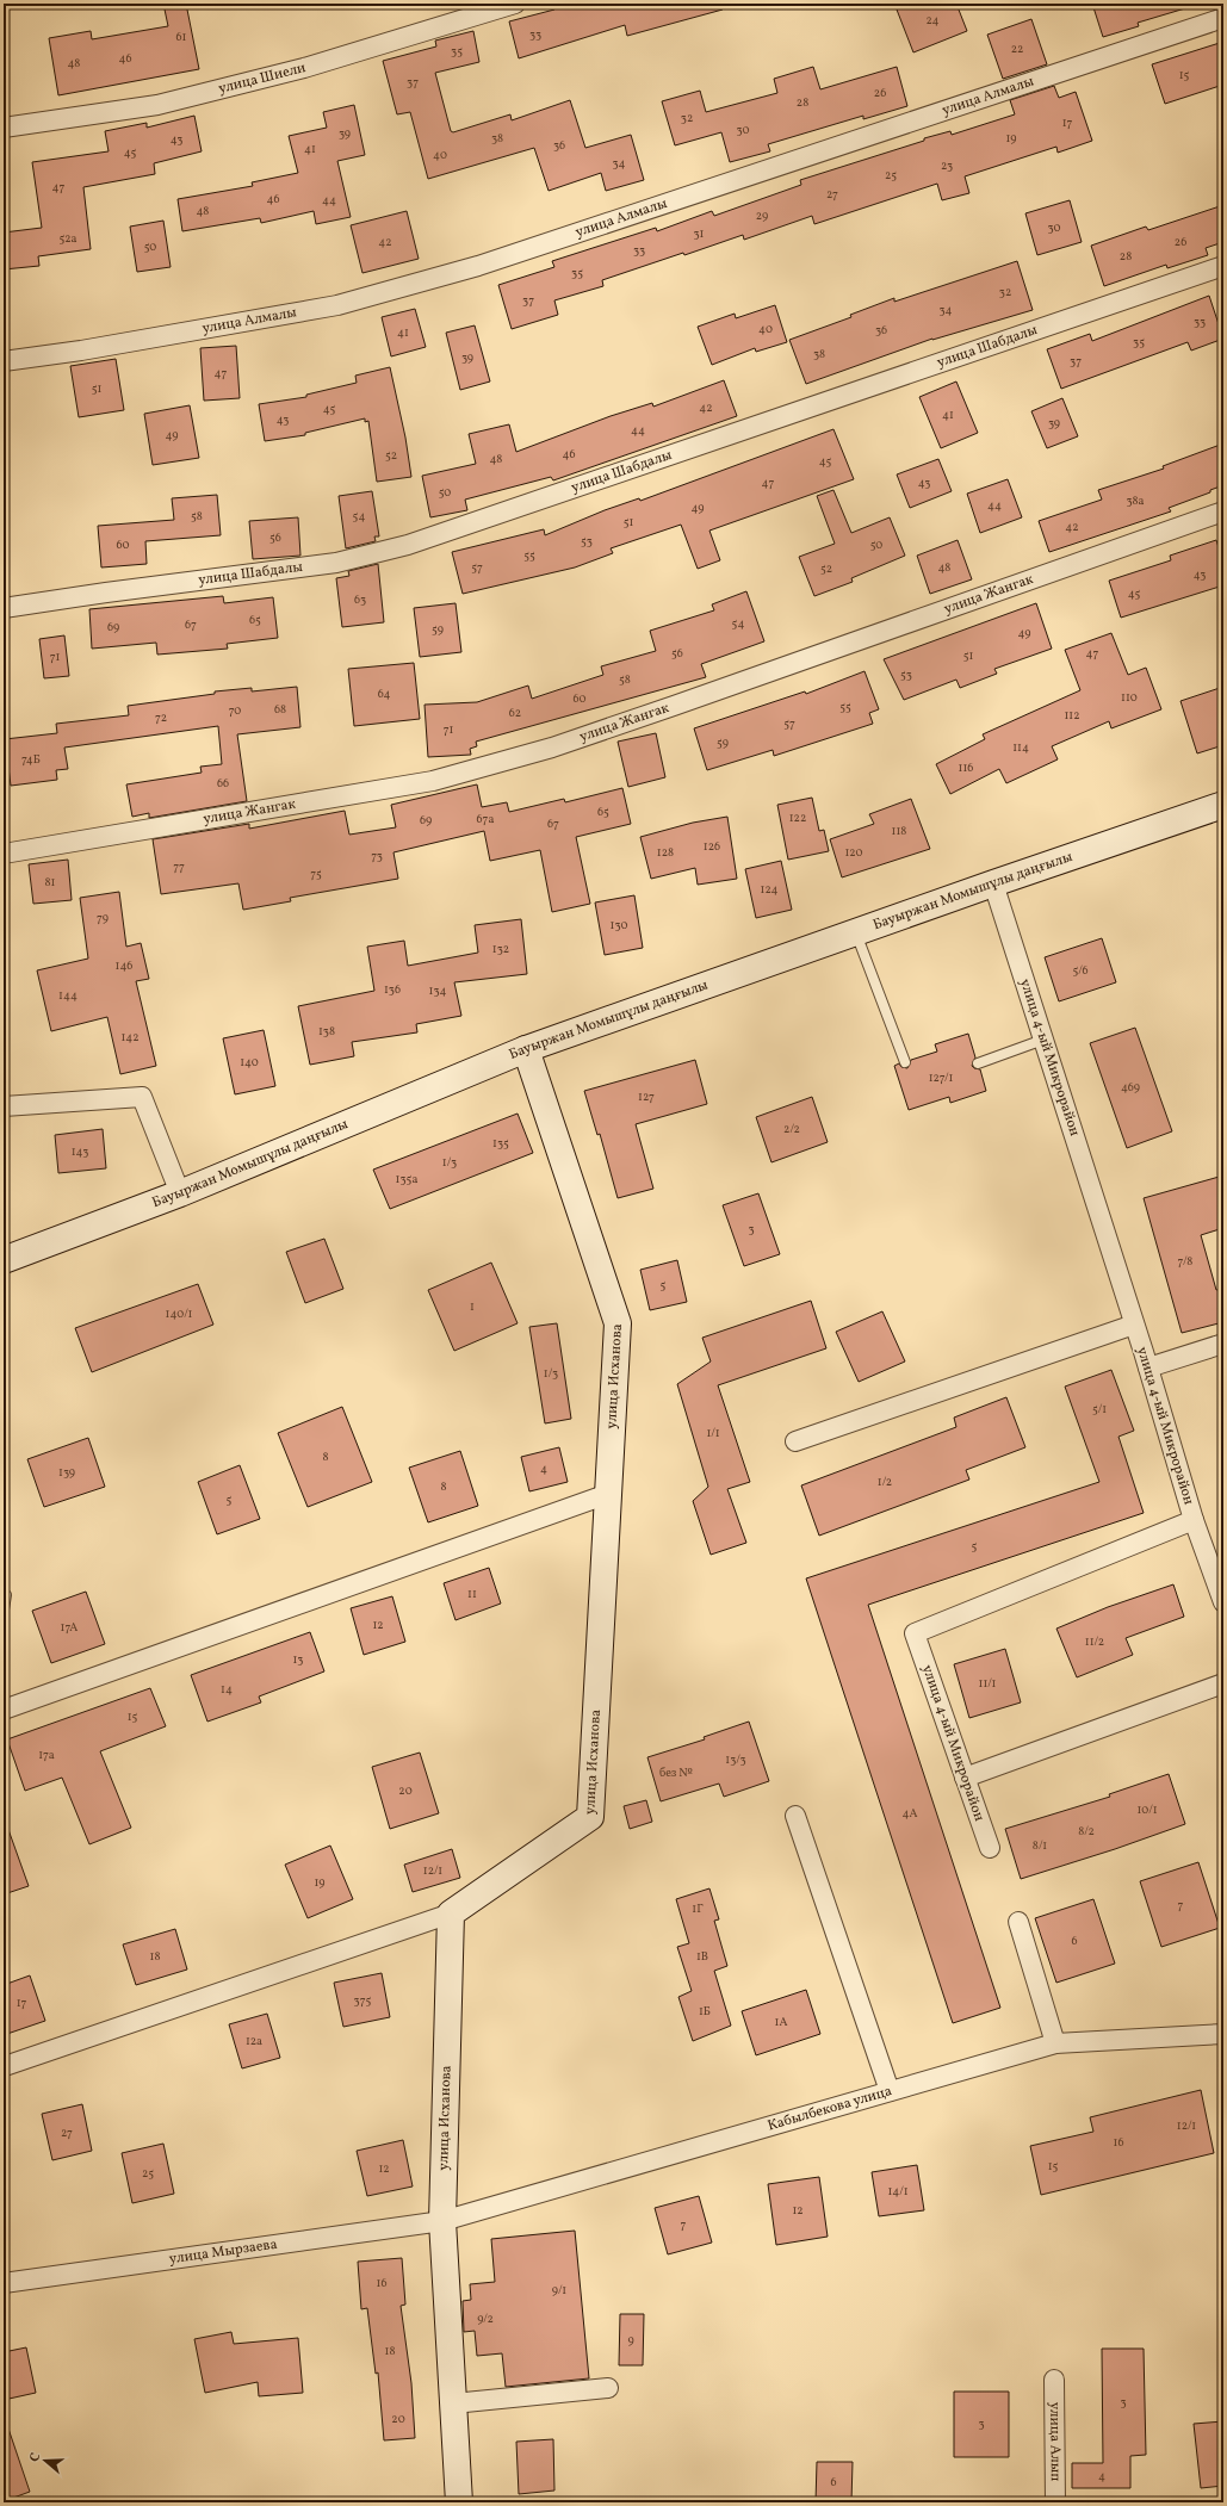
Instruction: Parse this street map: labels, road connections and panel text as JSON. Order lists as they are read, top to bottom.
{
  "streets": {
    "main road": ["Бауыржан Момышұлы даңғылы", "улица Исханова"],
    "street": [
      "улица Шиели",
      "улица Алмалы",
      "улица Шабдалы",
      "улица Жангак",
      "улица 4-ый Микрорайон",
      "Кабылбекова улица",
      "улица Мырзаева",
      "улица Алып"
    ]
  },
  "crossings": [
    ["Бауыржан Момышұлы даңғылы", "улица 4-ый Микрорайон"],
    ["Бауыржан Момышұлы даңғылы", "улица Исханова"],
    ["улица Исханова", "Кабылбекова улица"],
    ["улица Исханова", "улица Мырзаева"],
    ["Кабылбекова улица", "улица Мырзаева"]
  ],
  "house_numbers": [
    "24",
    "33",
    "61",
    "22",
    "35",
    "46",
    "48",
    "15",
    "37",
    "26",
    "28",
    "32",
    "17",
    "30",
    "39",
    "38",
    "19",
    "43",
    "36",
    "41",
    "45",
    "40",
    "34",
    "23",
    "25",
    "47",
    "27",
    "46",
    "44",
    "48",
    "29",
    "30",
    "31",
    "52а",
    "42",
    "26",
    "50",
    "33",
    "28",
    "35",
    "32",
    "37",
    "34",
    "33",
    "40",
    "36",
    "41",
    "35",
    "38",
    "39",
    "37",
    "47",
    "51",
    "42",
    "45",
    "41",
    "43",
    "39",
    "44",
    "49",
    "46",
    "52",
    "48",
    "45",
    "47",
    "43",
    "50",
    "38а",
    "44",
    "49",
    "58",
    "54",
    "51",
    "42",
    "56",
    "53",
    "60",
    "50",
    "55",
    "57",
    "48",
    "52",
    "43",
    "45",
    "63",
    "65",
    "54",
    "67",
    "69",
    "59",
    "49",
    "56",
    "47",
    "51",
    "71",
    "53",
    "58",
    "64",
    "110",
    "60",
    "55",
    "68",
    "70",
    "62",
    "112",
    "72",
    "57",
    "71",
    "59",
    "114",
    "74Б",
    "116",
    "66",
    "65",
    "122",
    "67а",
    "69",
    "67",
    "118",
    "126",
    "128",
    "120",
    "73",
    "77",
    "75",
    "81",
    "124",
    "79",
    "130",
    "132",
    "146",
    "5/6",
    "136",
    "134",
    "144",
    "138",
    "142",
    "140",
    "127/1",
    "469",
    "127",
    "2/2",
    "135",
    "143",
    "1/3",
    "135а",
    "3",
    "7/8",
    "5",
    "1",
    "140/1",
    "1/3",
    "5/1",
    "1/1",
    "8",
    "4",
    "139",
    "1/2",
    "8",
    "5",
    "5",
    "11",
    "12",
    "17А",
    "11/2",
    "13",
    "11/1",
    "14",
    "15",
    "17а",
    "13/3",
    "без №",
    "20",
    "10/1",
    "4А",
    "8/2",
    "8/1",
    "12/1",
    "19",
    "7",
    "1Г",
    "6",
    "18",
    "1В",
    "375",
    "17",
    "1Б",
    "1А",
    "12а",
    "12/1",
    "27",
    "16",
    "15",
    "12",
    "25",
    "14/1",
    "12",
    "7",
    "16",
    "9/1",
    "9/2",
    "9",
    "18",
    "3",
    "20",
    "3",
    "4",
    "6"
  ],
  "north": "left"
}
